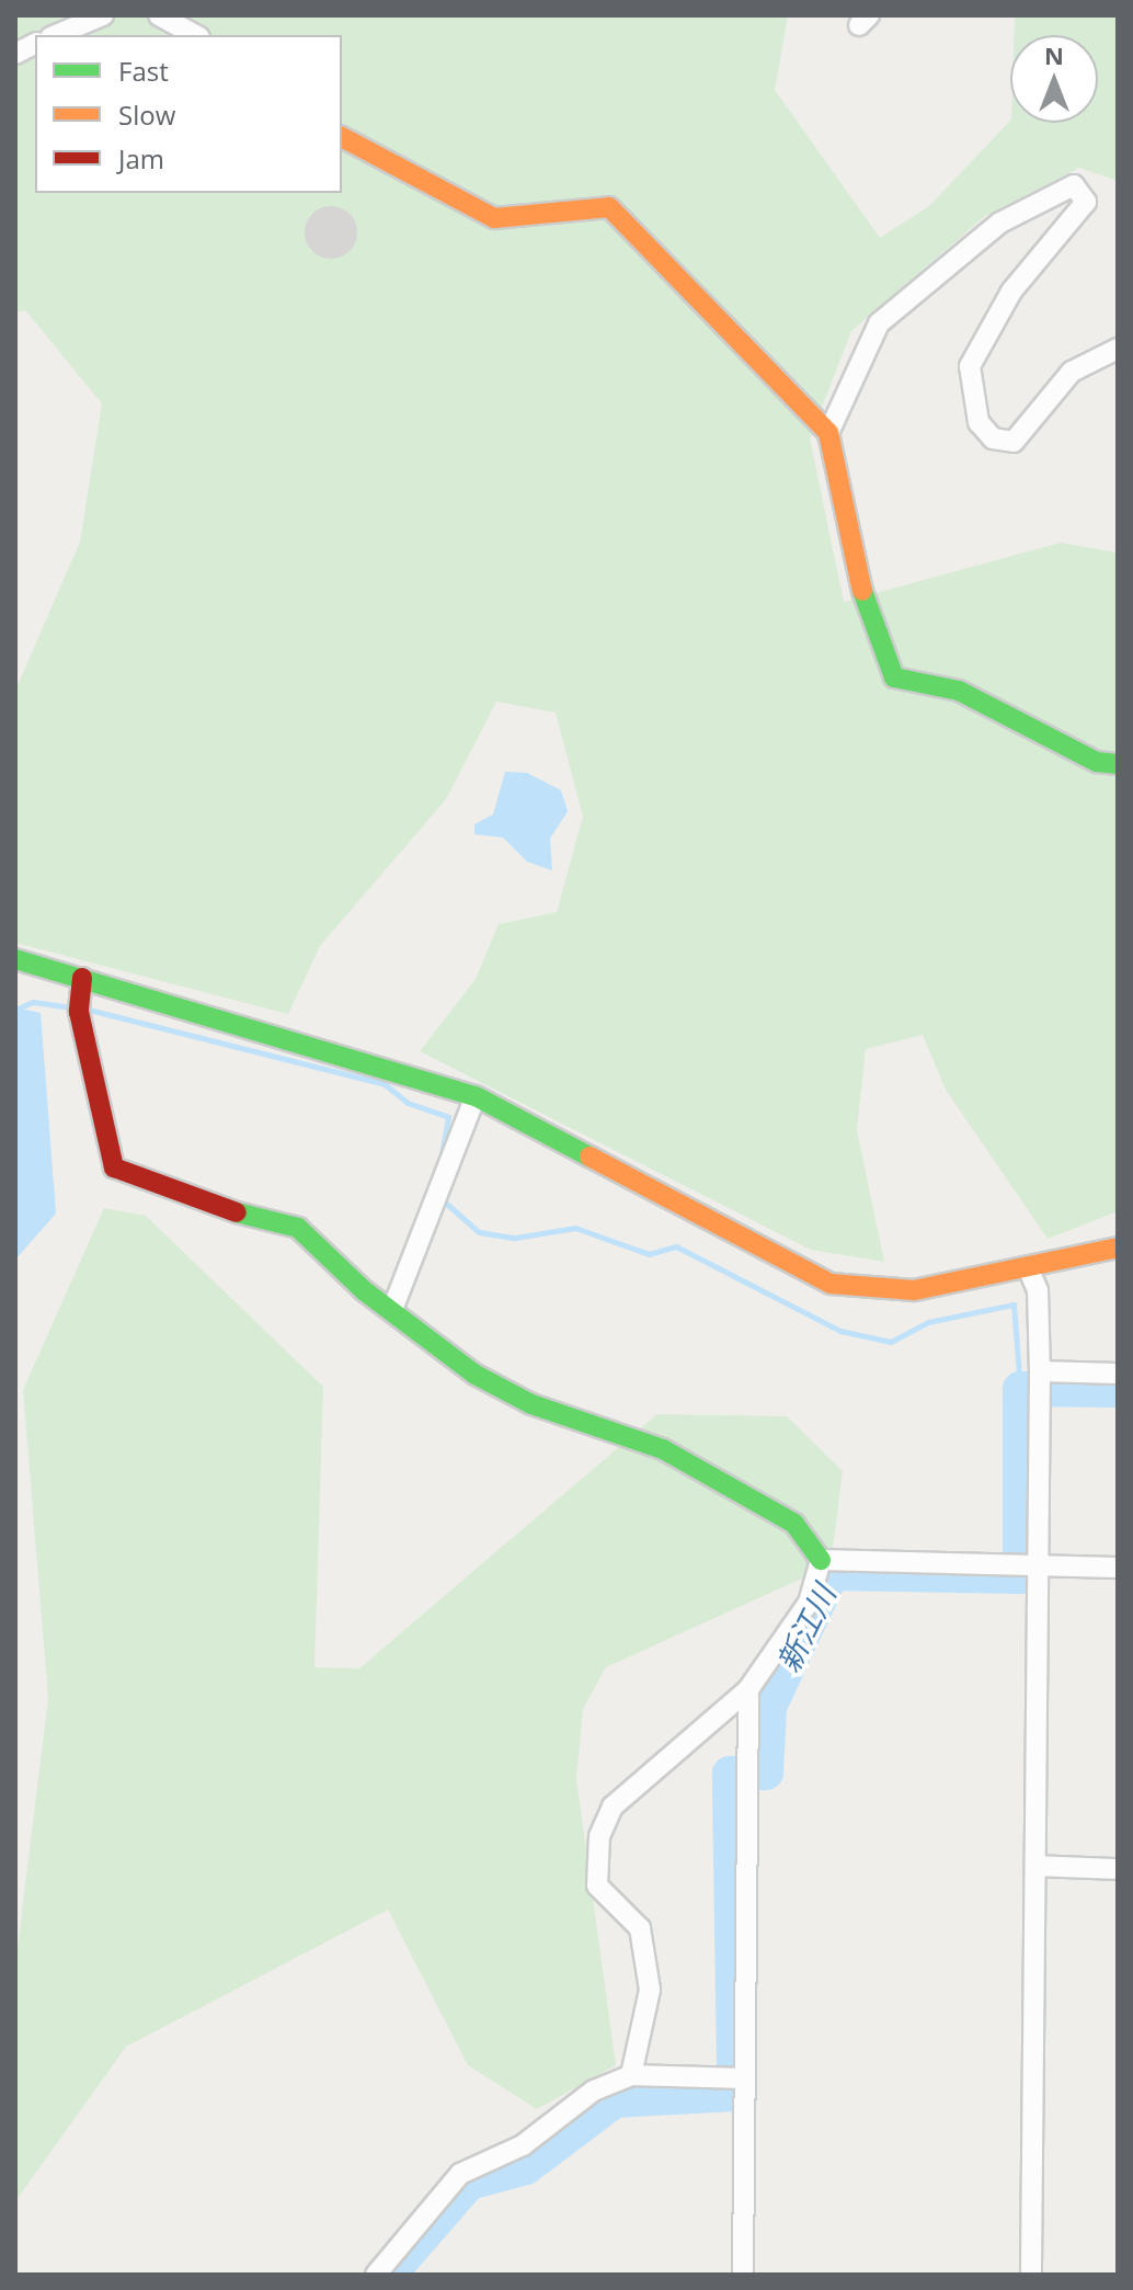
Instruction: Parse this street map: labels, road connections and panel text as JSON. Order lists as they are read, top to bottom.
{
  "water": ["新江川"],
  "legend": ["Fast", "Slow", "Jam"],
  "north": "top"
}
